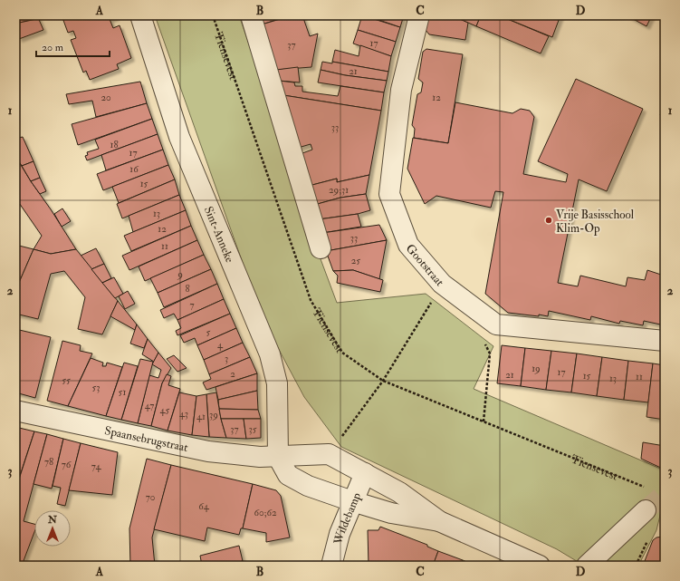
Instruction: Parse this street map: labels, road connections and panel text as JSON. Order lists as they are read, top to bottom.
{
  "streets": {
    "street": [
      "Sint-Anneke",
      "Gootstraat",
      "Spaansebrugstraat",
      "Wildebamp"
    ],
    "path": ["Tiensevest"]
  },
  "crossings": [
    ["Sint-Anneke", "Spaansebrugstraat"]
  ],
  "places": ["Vrije Basisschool Klim-Op"],
  "house_numbers": [
    "17",
    "37",
    "21",
    "20",
    "12",
    "33",
    "18",
    "17",
    "16",
    "15",
    "29;31",
    "13",
    "12",
    "33",
    "11",
    "25",
    "9",
    "8",
    "7",
    "5",
    "4",
    "3",
    "19",
    "17",
    "2",
    "21",
    "15",
    "11",
    "13",
    "55",
    "53",
    "51",
    "47",
    "45",
    "43",
    "39",
    "41",
    "37",
    "35",
    "78",
    "76",
    "74",
    "70",
    "64",
    "60;62"
  ],
  "scale_bar": "20 m",
  "north": "top",
  "grid": {
    "columns": [
      "A",
      "B",
      "C",
      "D"
    ],
    "rows": ["1", "2", "3"]
  }
}
